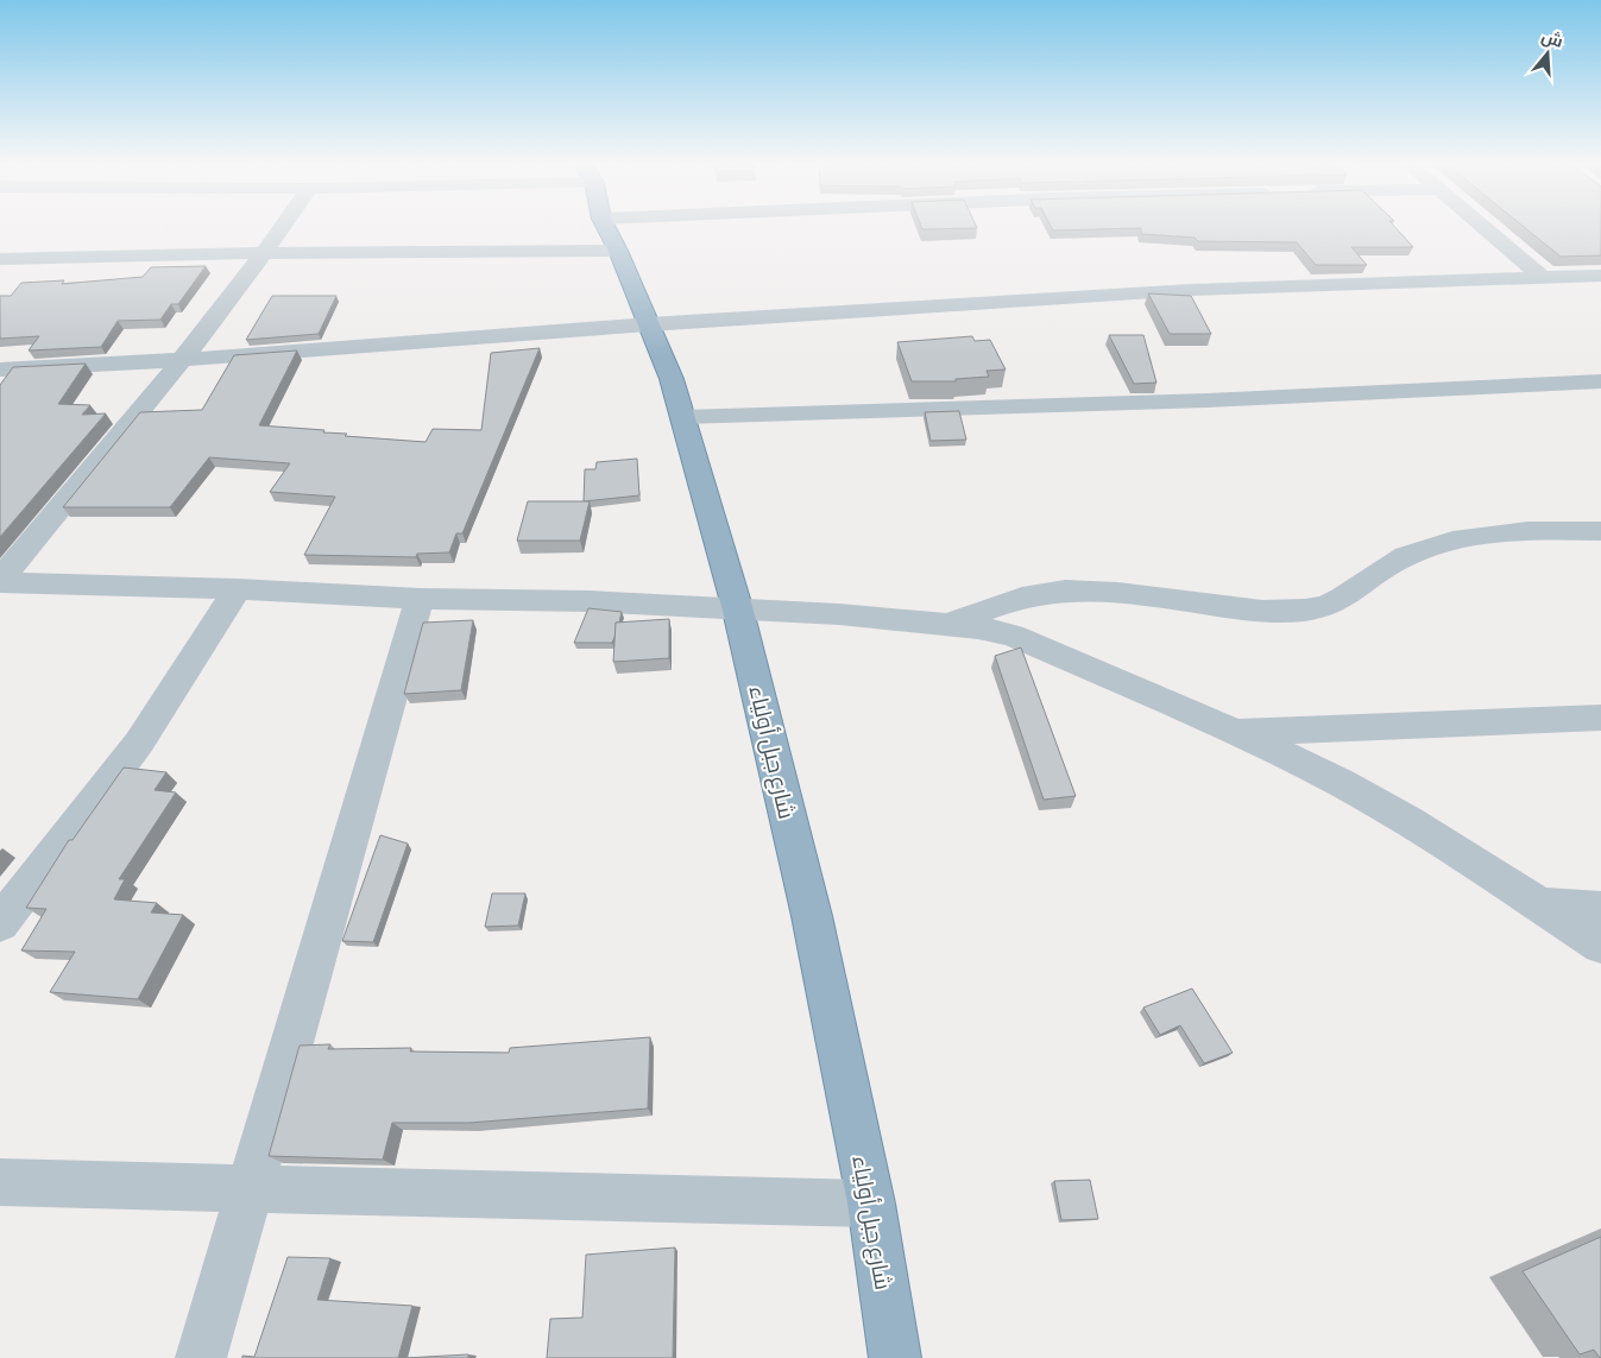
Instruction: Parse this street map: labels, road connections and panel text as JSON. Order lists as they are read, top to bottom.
{
  "streets": {
    "highway": ["شارع جبل أولياء"]
  },
  "north": "top"
}
